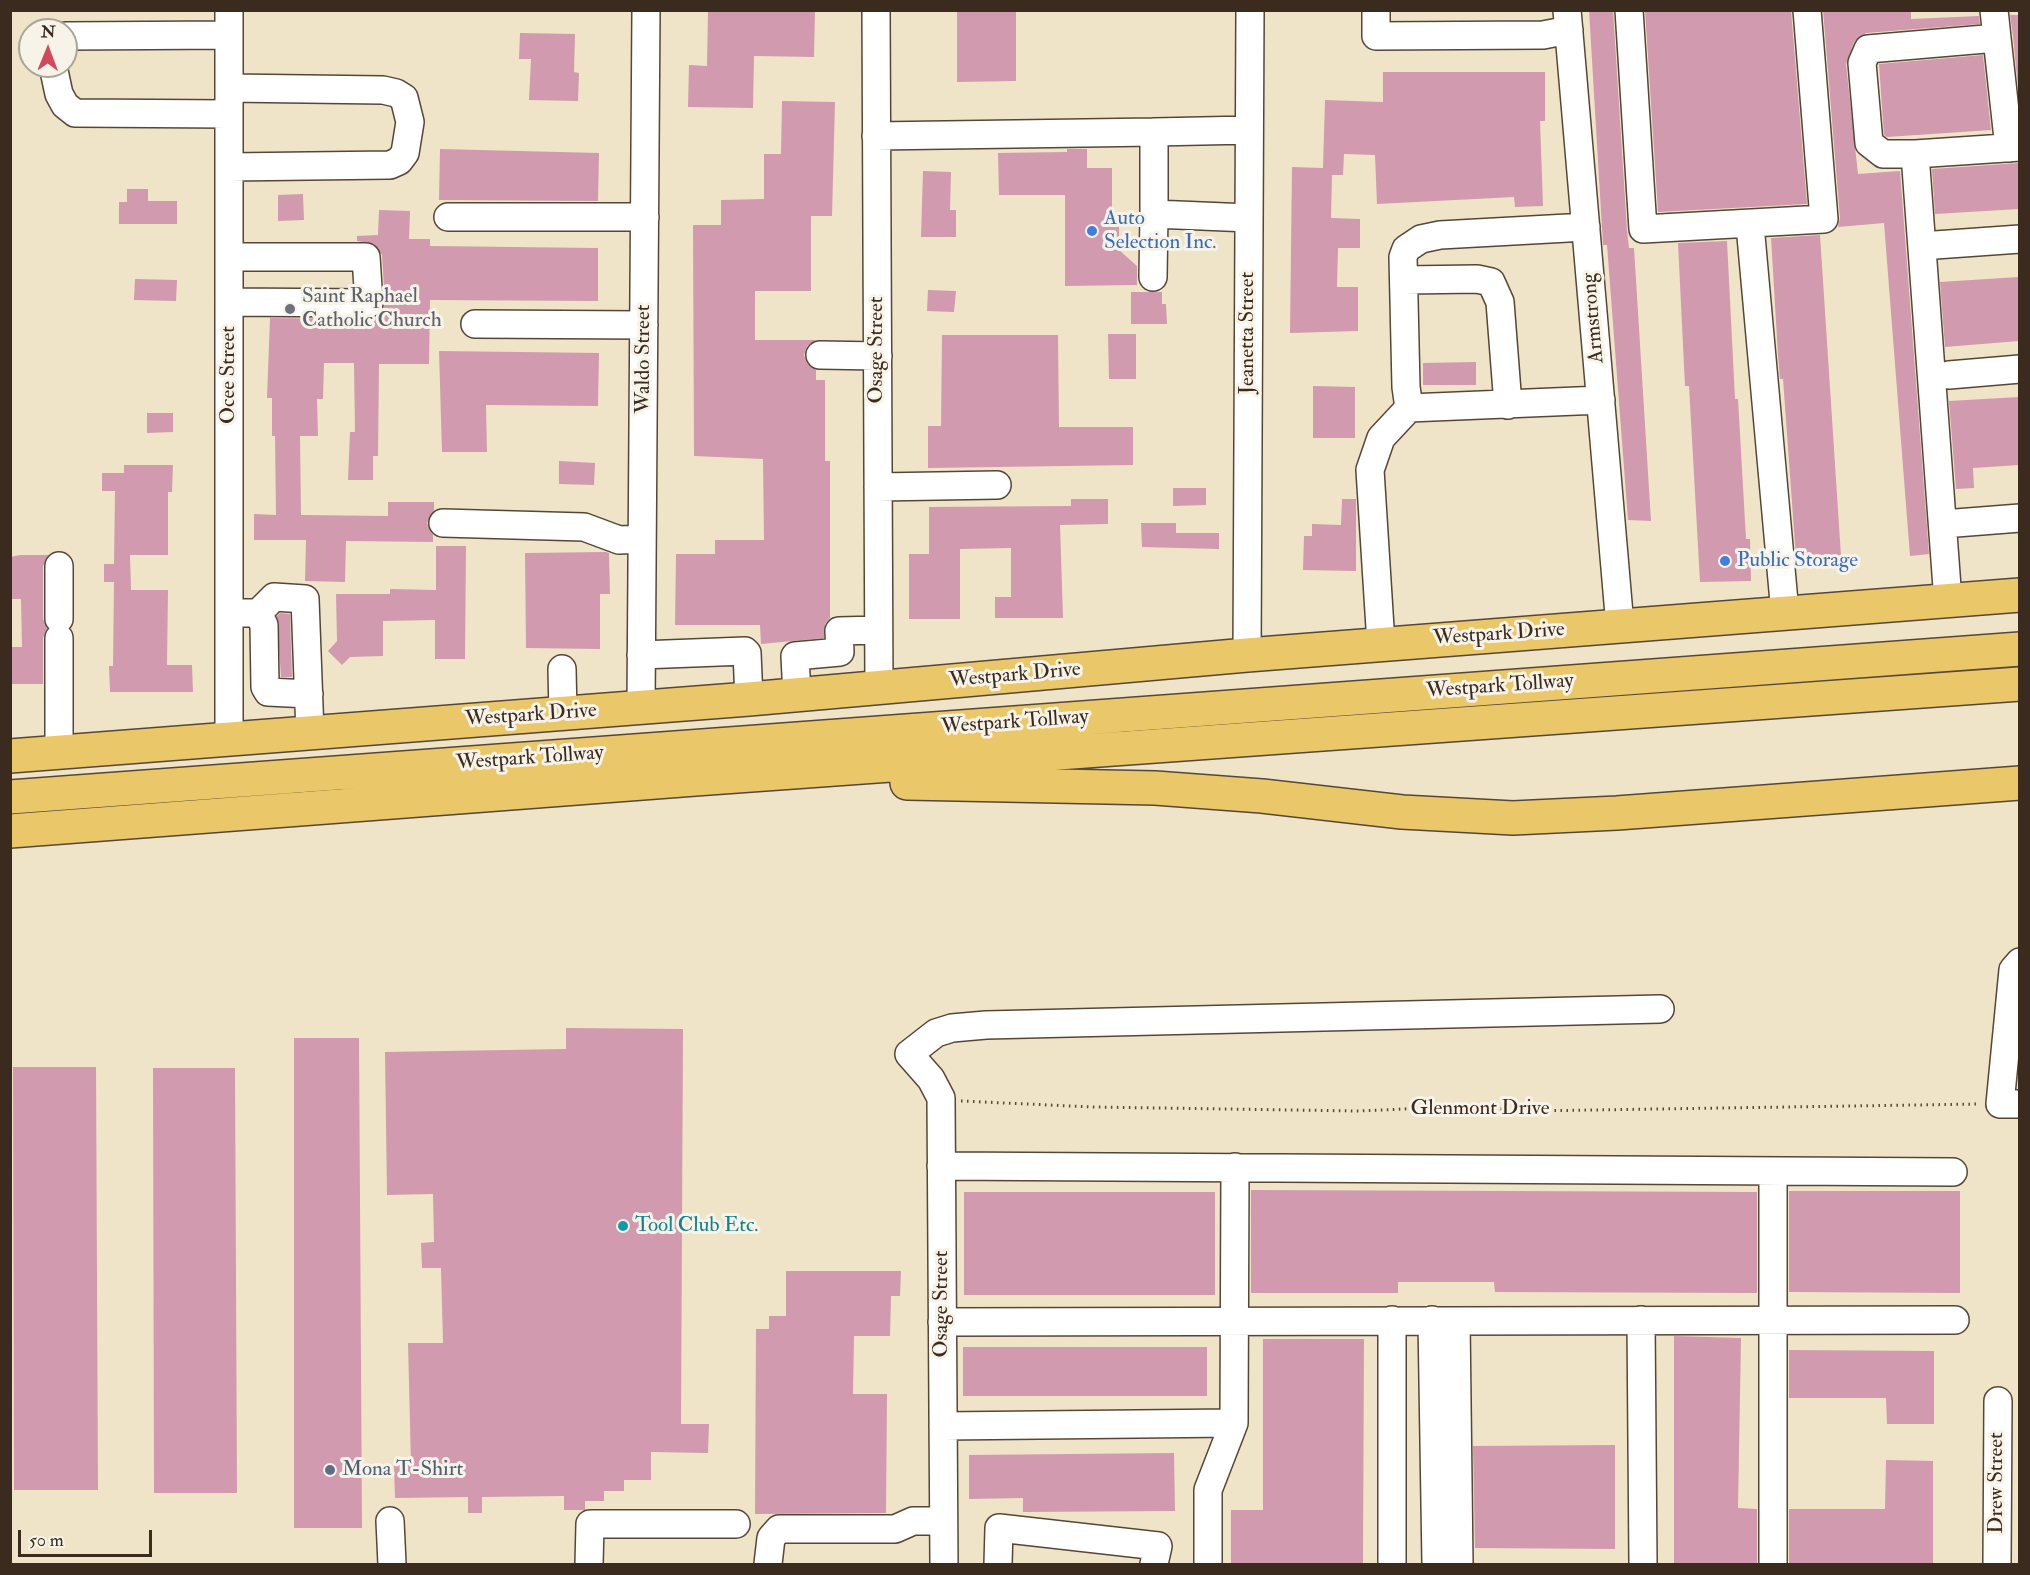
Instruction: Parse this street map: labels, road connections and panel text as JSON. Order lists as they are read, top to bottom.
{
  "streets": {
    "main road": ["Westpark Drive", "Westpark Tollway"],
    "street": [
      "Armstrong",
      "Jeanetta Street",
      "Osage Street",
      "Waldo Street",
      "Ocee Street",
      "Drew Street"
    ],
    "path": ["Glenmont Drive"]
  },
  "crossings": [
    ["Armstrong", "Westpark Drive"],
    ["Jeanetta Street", "Westpark Drive"],
    ["Osage Street", "Westpark Drive"],
    ["Osage Street", "Glenmont Drive"],
    ["Waldo Street", "Westpark Drive"],
    ["Ocee Street", "Westpark Drive"]
  ],
  "places": [
    "Auto Selection Inc.",
    "Saint Raphael Catholic Church",
    "Public Storage",
    "Tool Club Etc.",
    "Mona T-Shirt"
  ],
  "scale_bar": "50 m",
  "north": "top"
}
